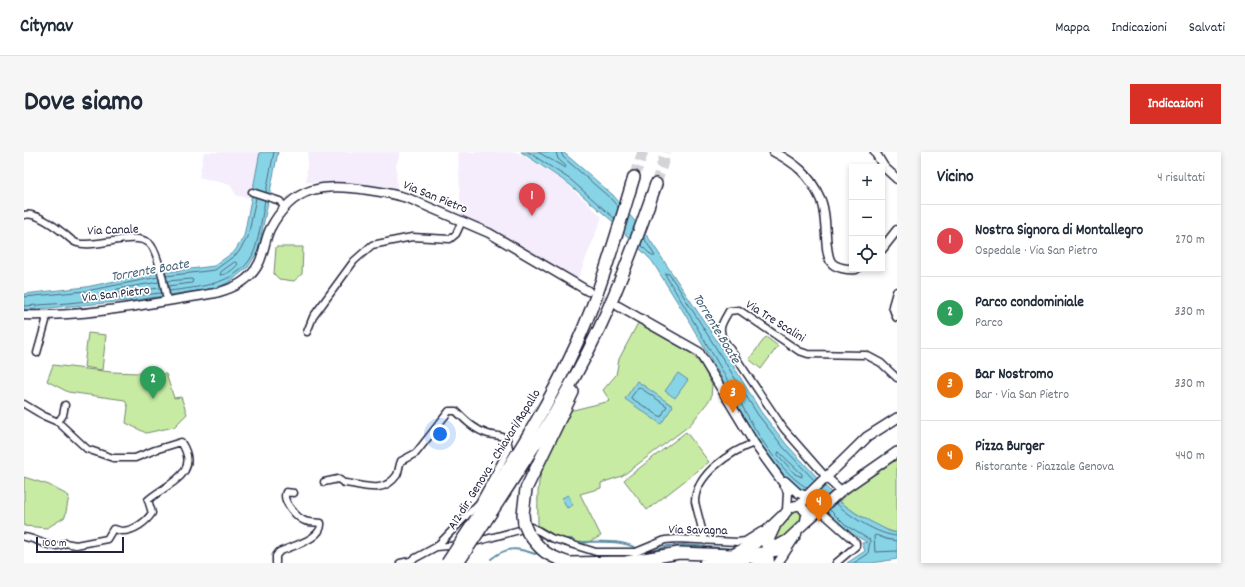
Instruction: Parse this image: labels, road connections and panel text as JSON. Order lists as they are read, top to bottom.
{
  "streets": {
    "highway": ["A12 dir. Genova - Chiavari/Rapallo"],
    "street": [
      "Via San Pietro",
      "Via Canale",
      "Via Tre Scalini",
      "Via Savagna"
    ]
  },
  "crossings": [
    ["Via San Pietro", "Via Canale"]
  ],
  "water": ["Torrente Boate"],
  "scale_bar": "100 m",
  "page": {
    "header": "Citynav",
    "nav": ["Mappa", "Indicazioni", "Salvati"],
    "title": "Dove siamo",
    "buttons": "Indicazioni",
    "heading": ["Vicino", "4 risultati"],
    "map_buttons": ["+", "−"],
    "pins": [
      "1",
      "2",
      "3",
      "4"
    ],
    "list": [
      {
        "mark": "1",
        "name": "Nostra Signora di Montallegro",
        "note": "Ospedale · Via San Pietro",
        "value": "270 m"
      },
      {
        "mark": "2",
        "name": "Parco condominiale",
        "note": "Parco",
        "value": "330 m"
      },
      {
        "mark": "3",
        "name": "Bar Nostromo",
        "note": "Bar · Via San Pietro",
        "value": "330 m"
      },
      {
        "mark": "4",
        "name": "Pizza Burger",
        "note": "Ristorante · Piazzale Genova",
        "value": "440 m"
      }
    ],
    "scale": "100 m"
  }
}
